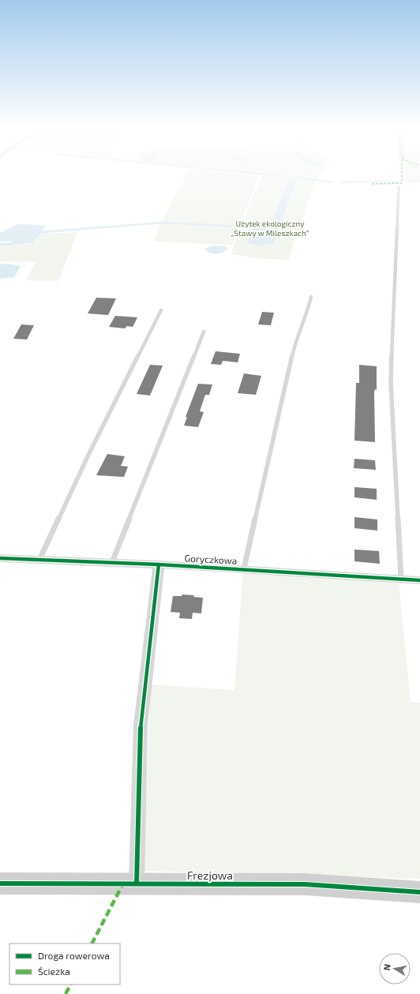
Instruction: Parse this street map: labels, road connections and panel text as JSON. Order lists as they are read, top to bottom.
{
  "streets": {
    "street": ["Goryczkowa", "Frezjowa"]
  },
  "parks": ["Użytek ekologiczny „Stawy w Mileszkach”"],
  "legend": ["Droga rowerowa", "Ścieżka"],
  "north": "left"
}
